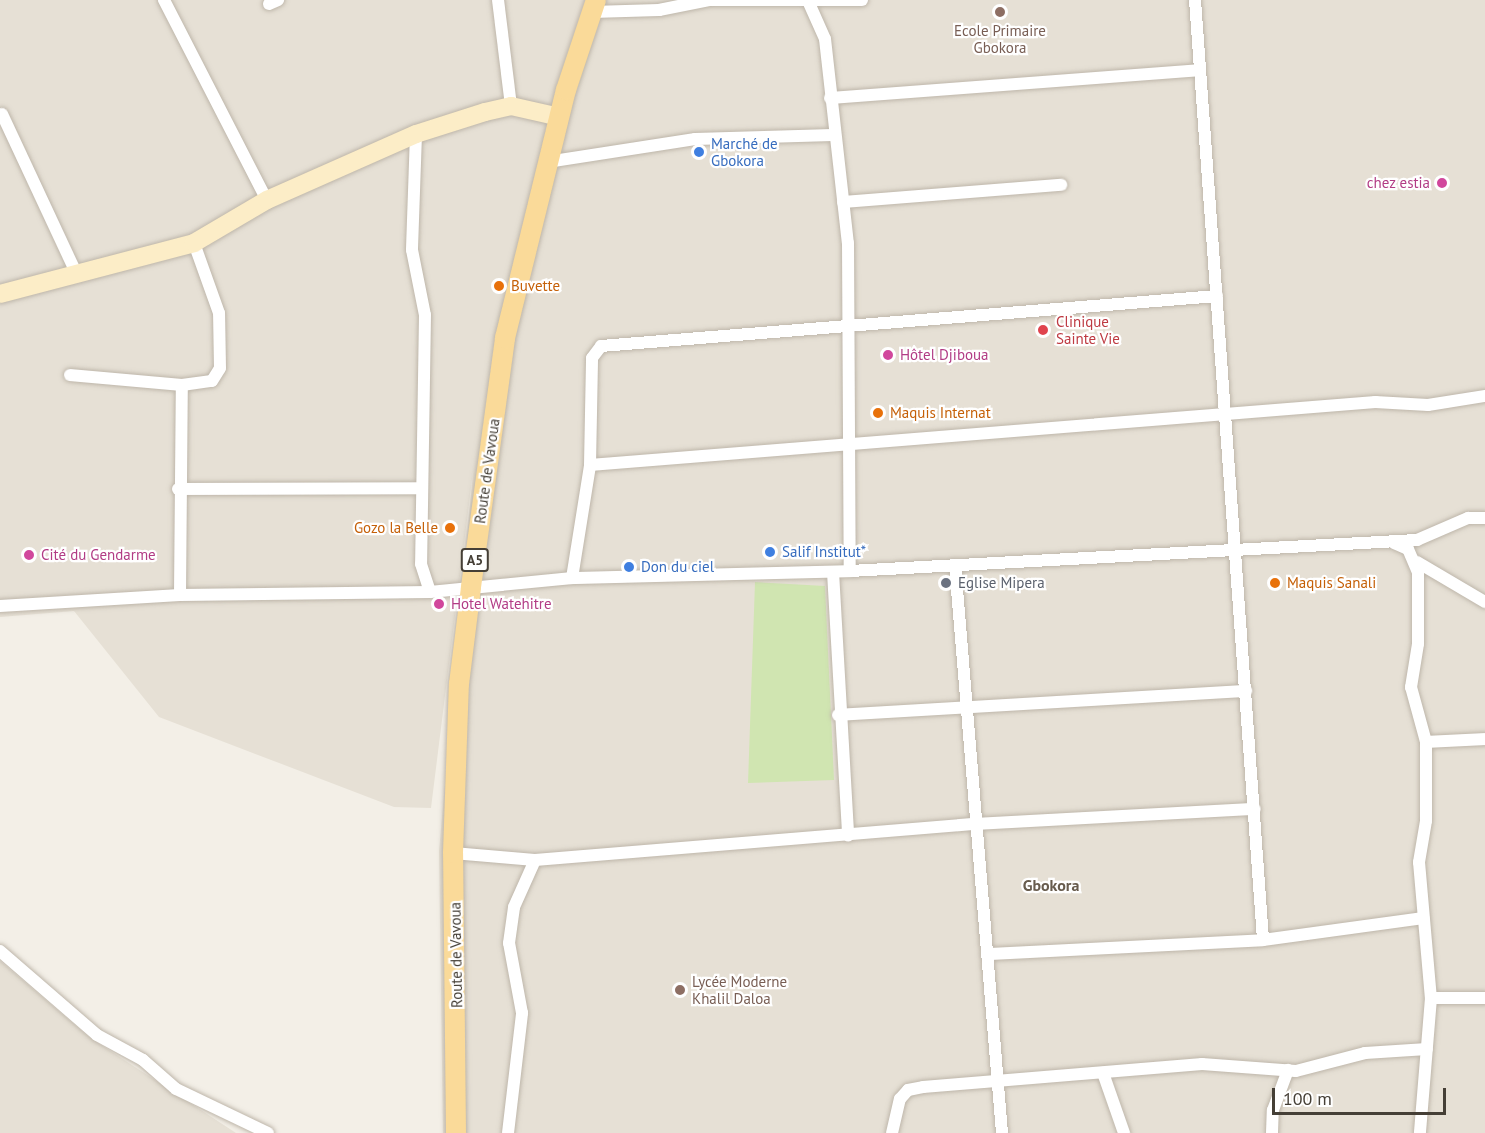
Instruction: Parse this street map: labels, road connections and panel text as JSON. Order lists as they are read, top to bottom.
{
  "streets": {
    "main road": ["Route de Vavoua", "A5"]
  },
  "districts": ["Gbokora"],
  "places": [
    "Ecole Primaire Gbokora",
    "Marché de Gbokora",
    "chez estia",
    "Buvette",
    "Clinique Sainte Vie",
    "Hôtel Djiboua",
    "Maquis Internat",
    "Gozo la Belle",
    "Salif Institut*",
    "Cité du Gendarme",
    "Don du ciel",
    "Eglise Mipera",
    "Maquis Sanali",
    "Hotel Watehitre",
    "Lycée Moderne Khalil Daloa"
  ],
  "scale_bar": "100 m"
}
